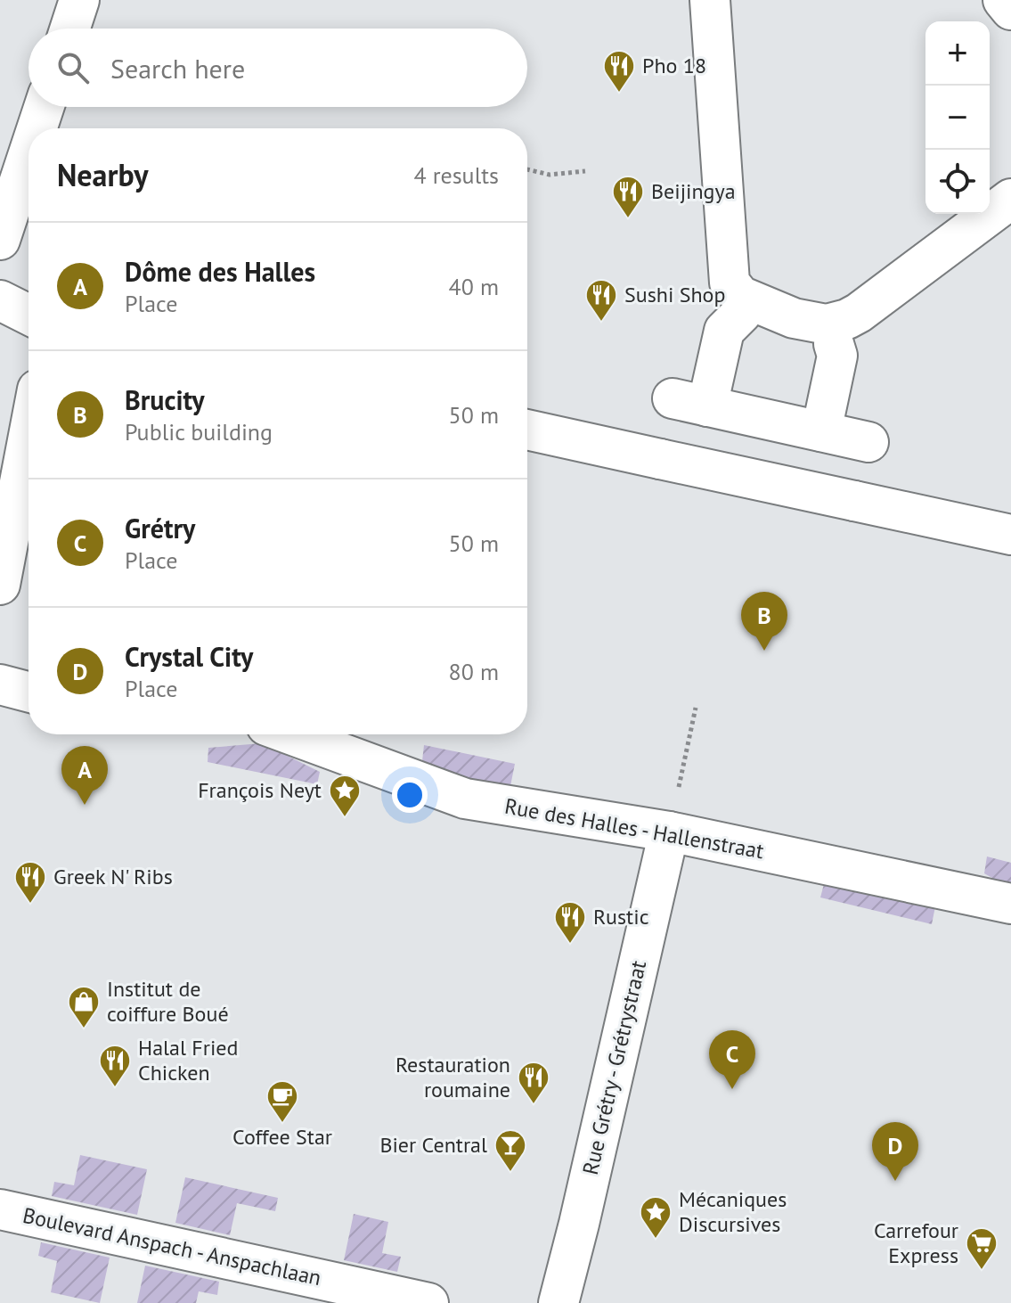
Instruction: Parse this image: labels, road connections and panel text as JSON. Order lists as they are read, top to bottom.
{
  "streets": {
    "street": ["Rue des Halles - Hallenstraat", "Rue Grétry - Grétrystraat", "Boulevard Anspach - Anspachlaan"]
  },
  "crossings": [
    ["Rue des Halles - Hallenstraat", "Rue Grétry - Grétrystraat"]
  ],
  "places": {
    "restaurant": [
      "Pho 18",
      "Beijingya",
      "Sushi Shop",
      "Greek N' Ribs",
      "Rustic",
      "Halal Fried Chicken",
      "Restauration roumaine"
    ],
    "place": ["François Neyt", "Mécaniques Discursives"],
    "shop": ["Institut de coiffure Boué"],
    "cafe": ["Coffee Star"],
    "bar": ["Bier Central"],
    "supermarket": ["Carrefour Express"]
  },
  "page": {
    "map_buttons": ["+", "−"],
    "search": "Search here",
    "heading": ["Nearby", "4 results"],
    "list": [
      {
        "mark": "A",
        "name": "Dôme des Halles",
        "note": "Place",
        "value": "40 m"
      },
      {
        "mark": "B",
        "name": "Brucity",
        "note": "Public building",
        "value": "50 m"
      },
      {
        "mark": "C",
        "name": "Grétry",
        "note": "Place",
        "value": "50 m"
      },
      {
        "mark": "D",
        "name": "Crystal City",
        "note": "Place",
        "value": "80 m"
      }
    ],
    "pins": [
      "B",
      "A",
      "C",
      "D"
    ]
  }
}
